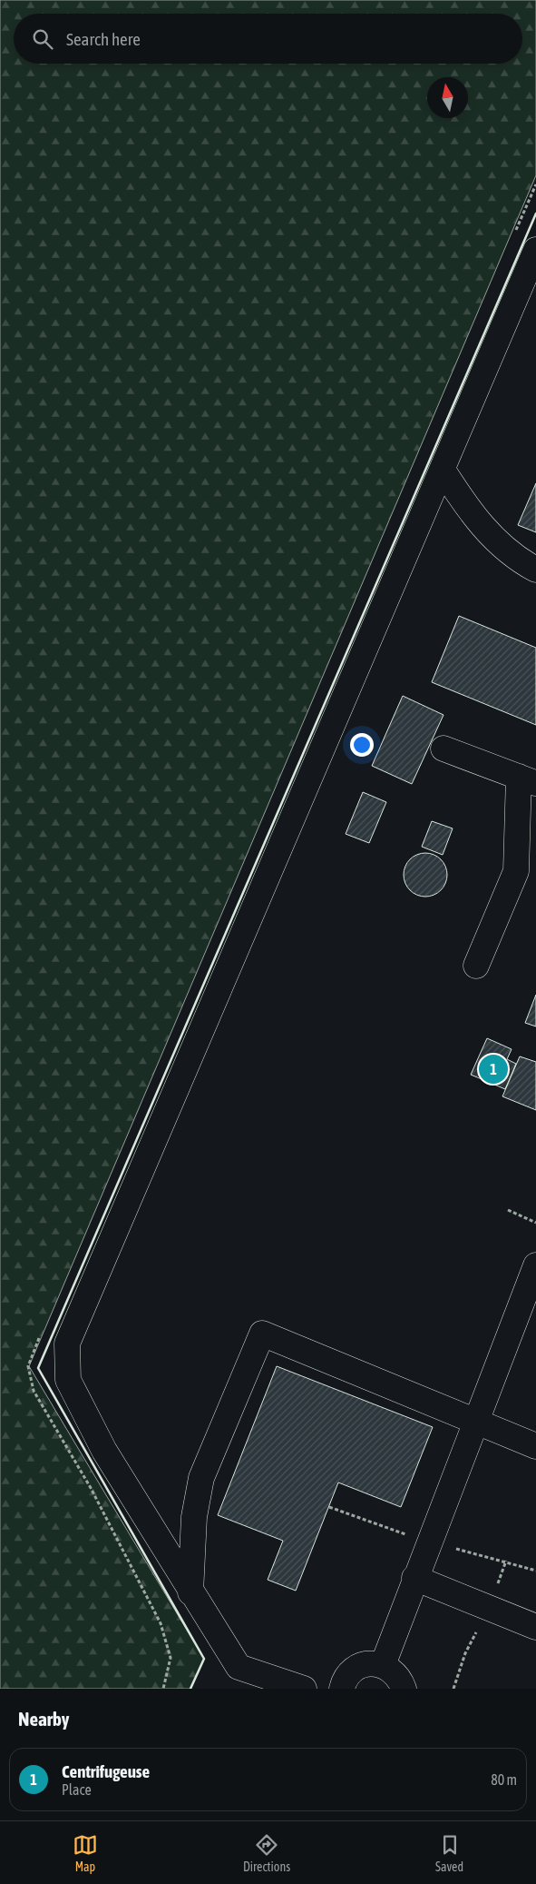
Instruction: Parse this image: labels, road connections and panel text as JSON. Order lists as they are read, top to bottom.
{
  "north": "top",
  "page": {
    "search": "Search here",
    "pins": "1",
    "heading": "Nearby",
    "list": [
      {
        "mark": "1",
        "name": "Centrifugeuse",
        "note": "Place",
        "value": "80 m"
      }
    ],
    "nav": ["Map", "Directions", "Saved"]
  }
}
